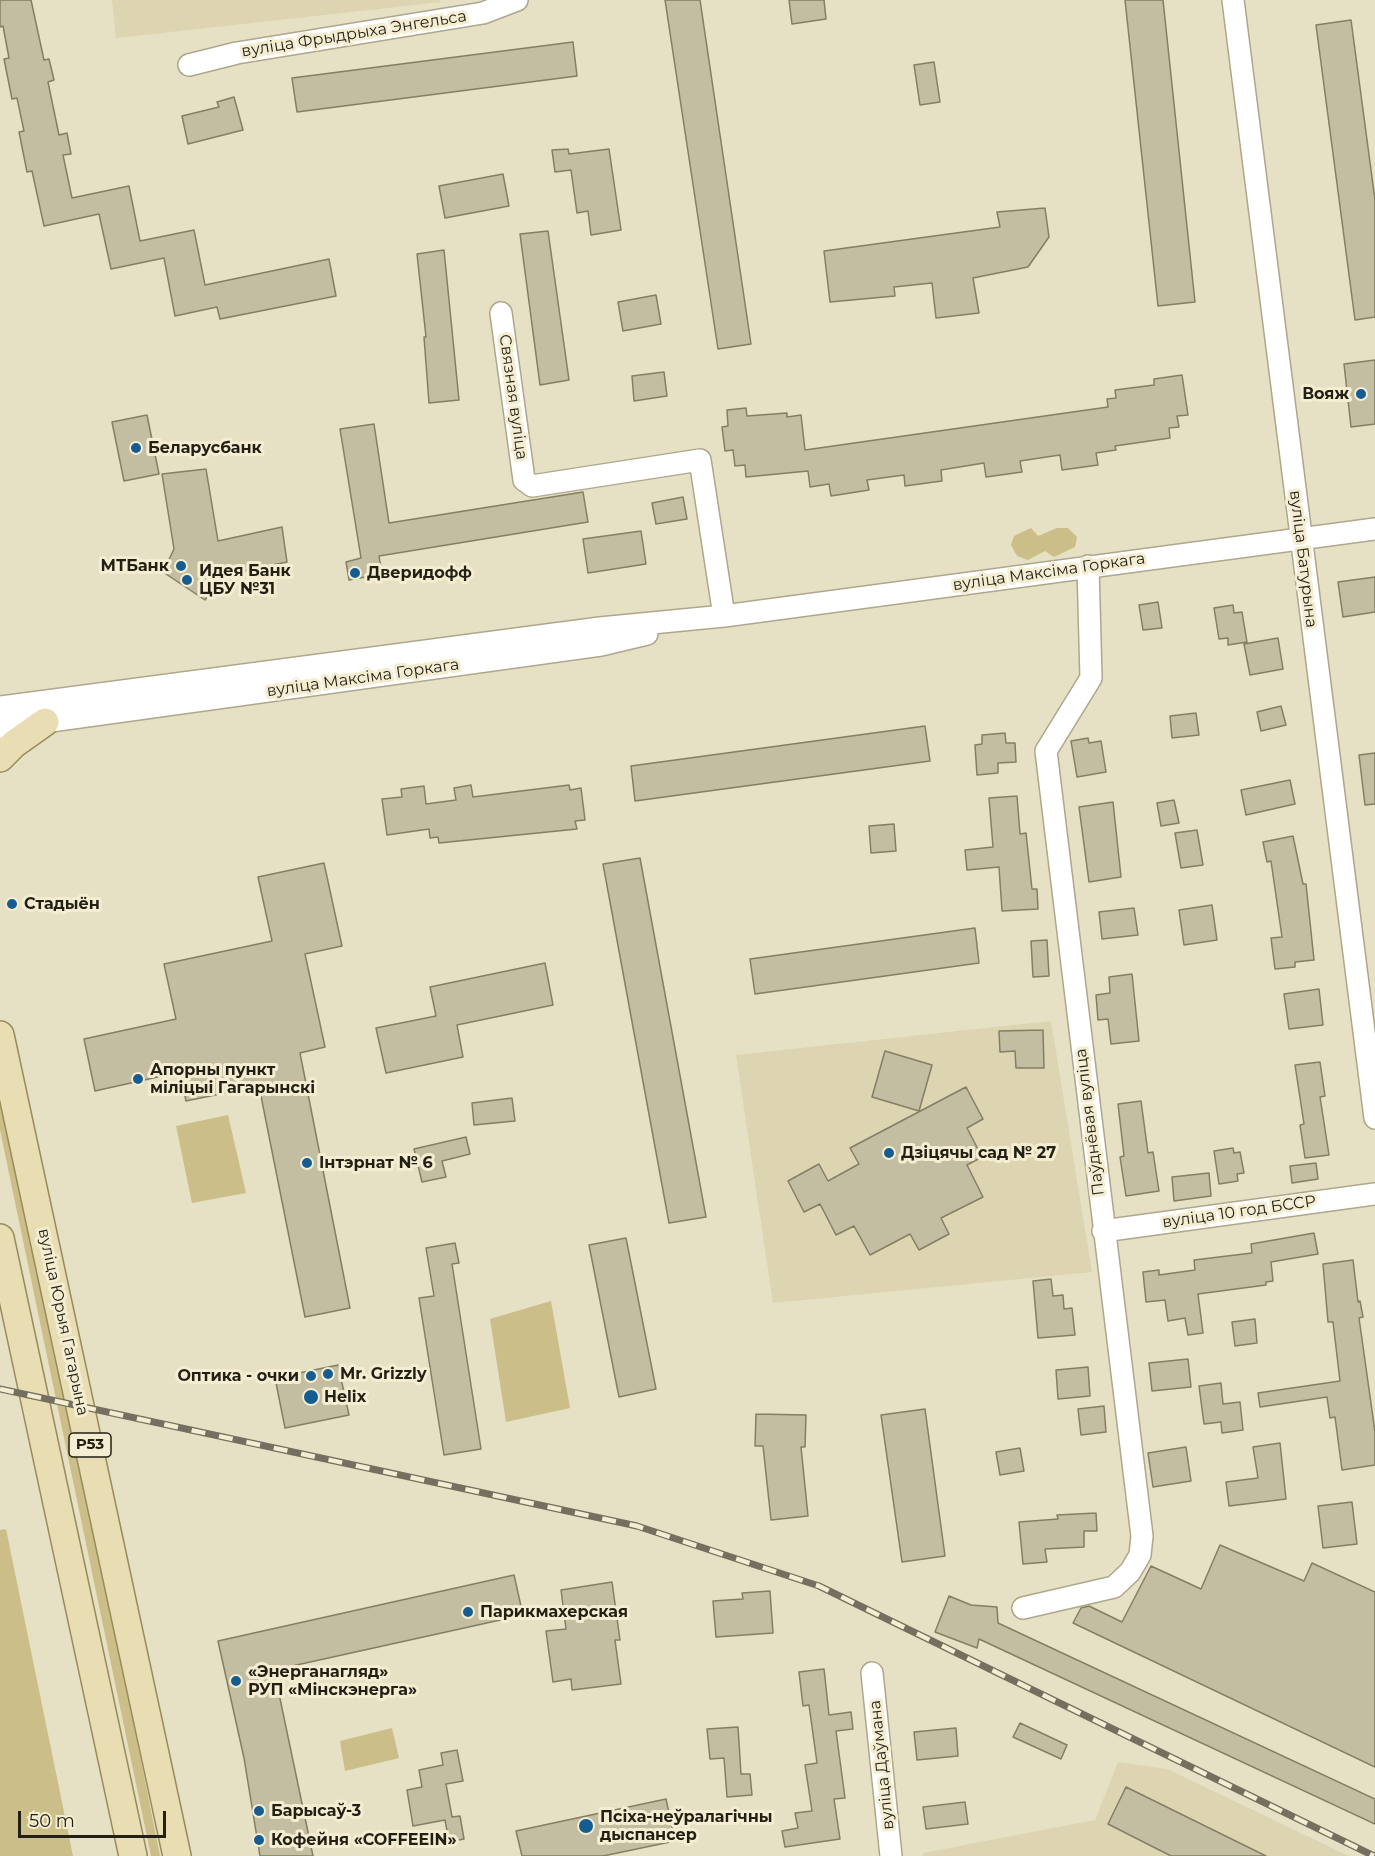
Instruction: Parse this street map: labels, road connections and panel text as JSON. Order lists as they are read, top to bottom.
{
  "streets": {
    "main road": ["вуліца Юрыя Гагарына", "Р53"],
    "street": [
      "вуліца Фрыдрыха Энгельса",
      "Связная вуліца",
      "вуліца Батурына",
      "вуліца Максіма Горкага",
      "Паўднёвая вуліца",
      "вуліца 10 год БССР",
      "вуліца Даўмана"
    ]
  },
  "crossings": [
    ["Связная вуліца", "вуліца Максіма Горкага"],
    ["вуліца Батурына", "вуліца Максіма Горкага"],
    ["вуліца Максіма Горкага", "Паўднёвая вуліца"],
    ["Паўднёвая вуліца", "вуліца 10 год БССР"]
  ],
  "places": [
    "Вояж",
    "Беларусбанк",
    "МТБанк",
    "Дверидофф",
    "Идея Банк ЦБУ №31",
    "Стадыён",
    "Апорны пункт міліцыі Гагарынскі",
    "Дзіцячы сад № 27",
    "Інтэрнат № 6",
    "Mr. Grizzly",
    "Оптика - очки",
    "Helix",
    "Парикмахерская",
    "«Энерганагляд» РУП «Мінскэнерга»",
    "Барысаў-3",
    "Псіха-неўралагічны дыспансер",
    "Кофейня «COFFEEIN»"
  ],
  "scale_bar": "50 m"
}
